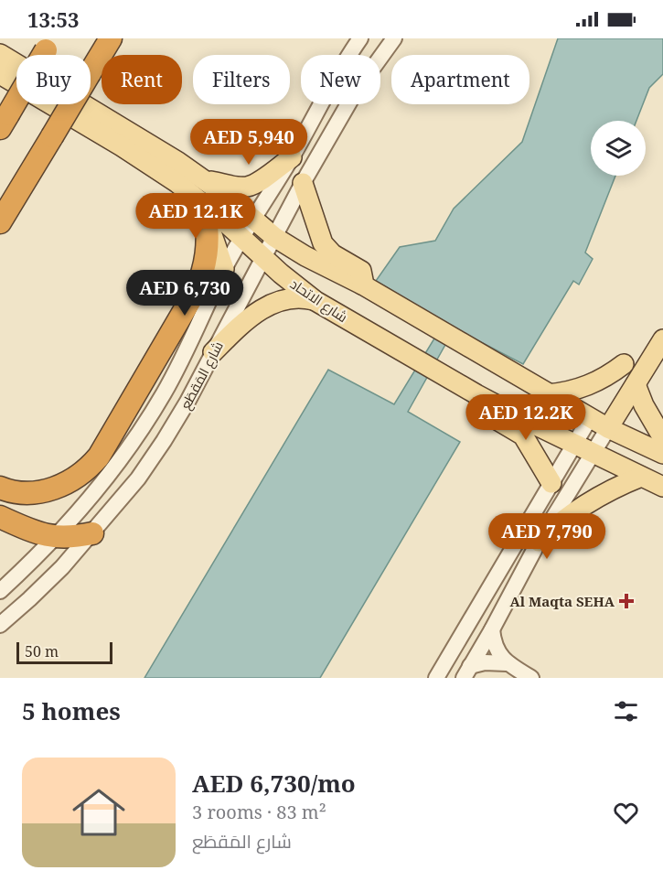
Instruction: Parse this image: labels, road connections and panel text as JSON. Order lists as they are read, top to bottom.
{
  "streets": {
    "main road": ["شارع الاتحاد"],
    "street": ["شارع المَقطَع"]
  },
  "crossings": [
    ["شارع الاتحاد", "شارع المَقطَع"]
  ],
  "places": {
    "health": ["Al Maqta SEHA"]
  },
  "scale_bar": "50 m",
  "page": {
    "status": "13:53",
    "chip": [
      "Buy",
      "Rent",
      "Filters",
      "New",
      "Apartment"
    ],
    "price": [
      "AED 5,940",
      "AED 12.1K",
      "AED 6,730",
      "AED 12.2K",
      "AED 7,790"
    ],
    "scale": "50 m",
    "heading": "5 homes",
    "list": [
      {
        "name": "AED 6,730/mo",
        "note": "3 rooms · 83 m² · شارع المَقطَع"
      }
    ]
  }
}
